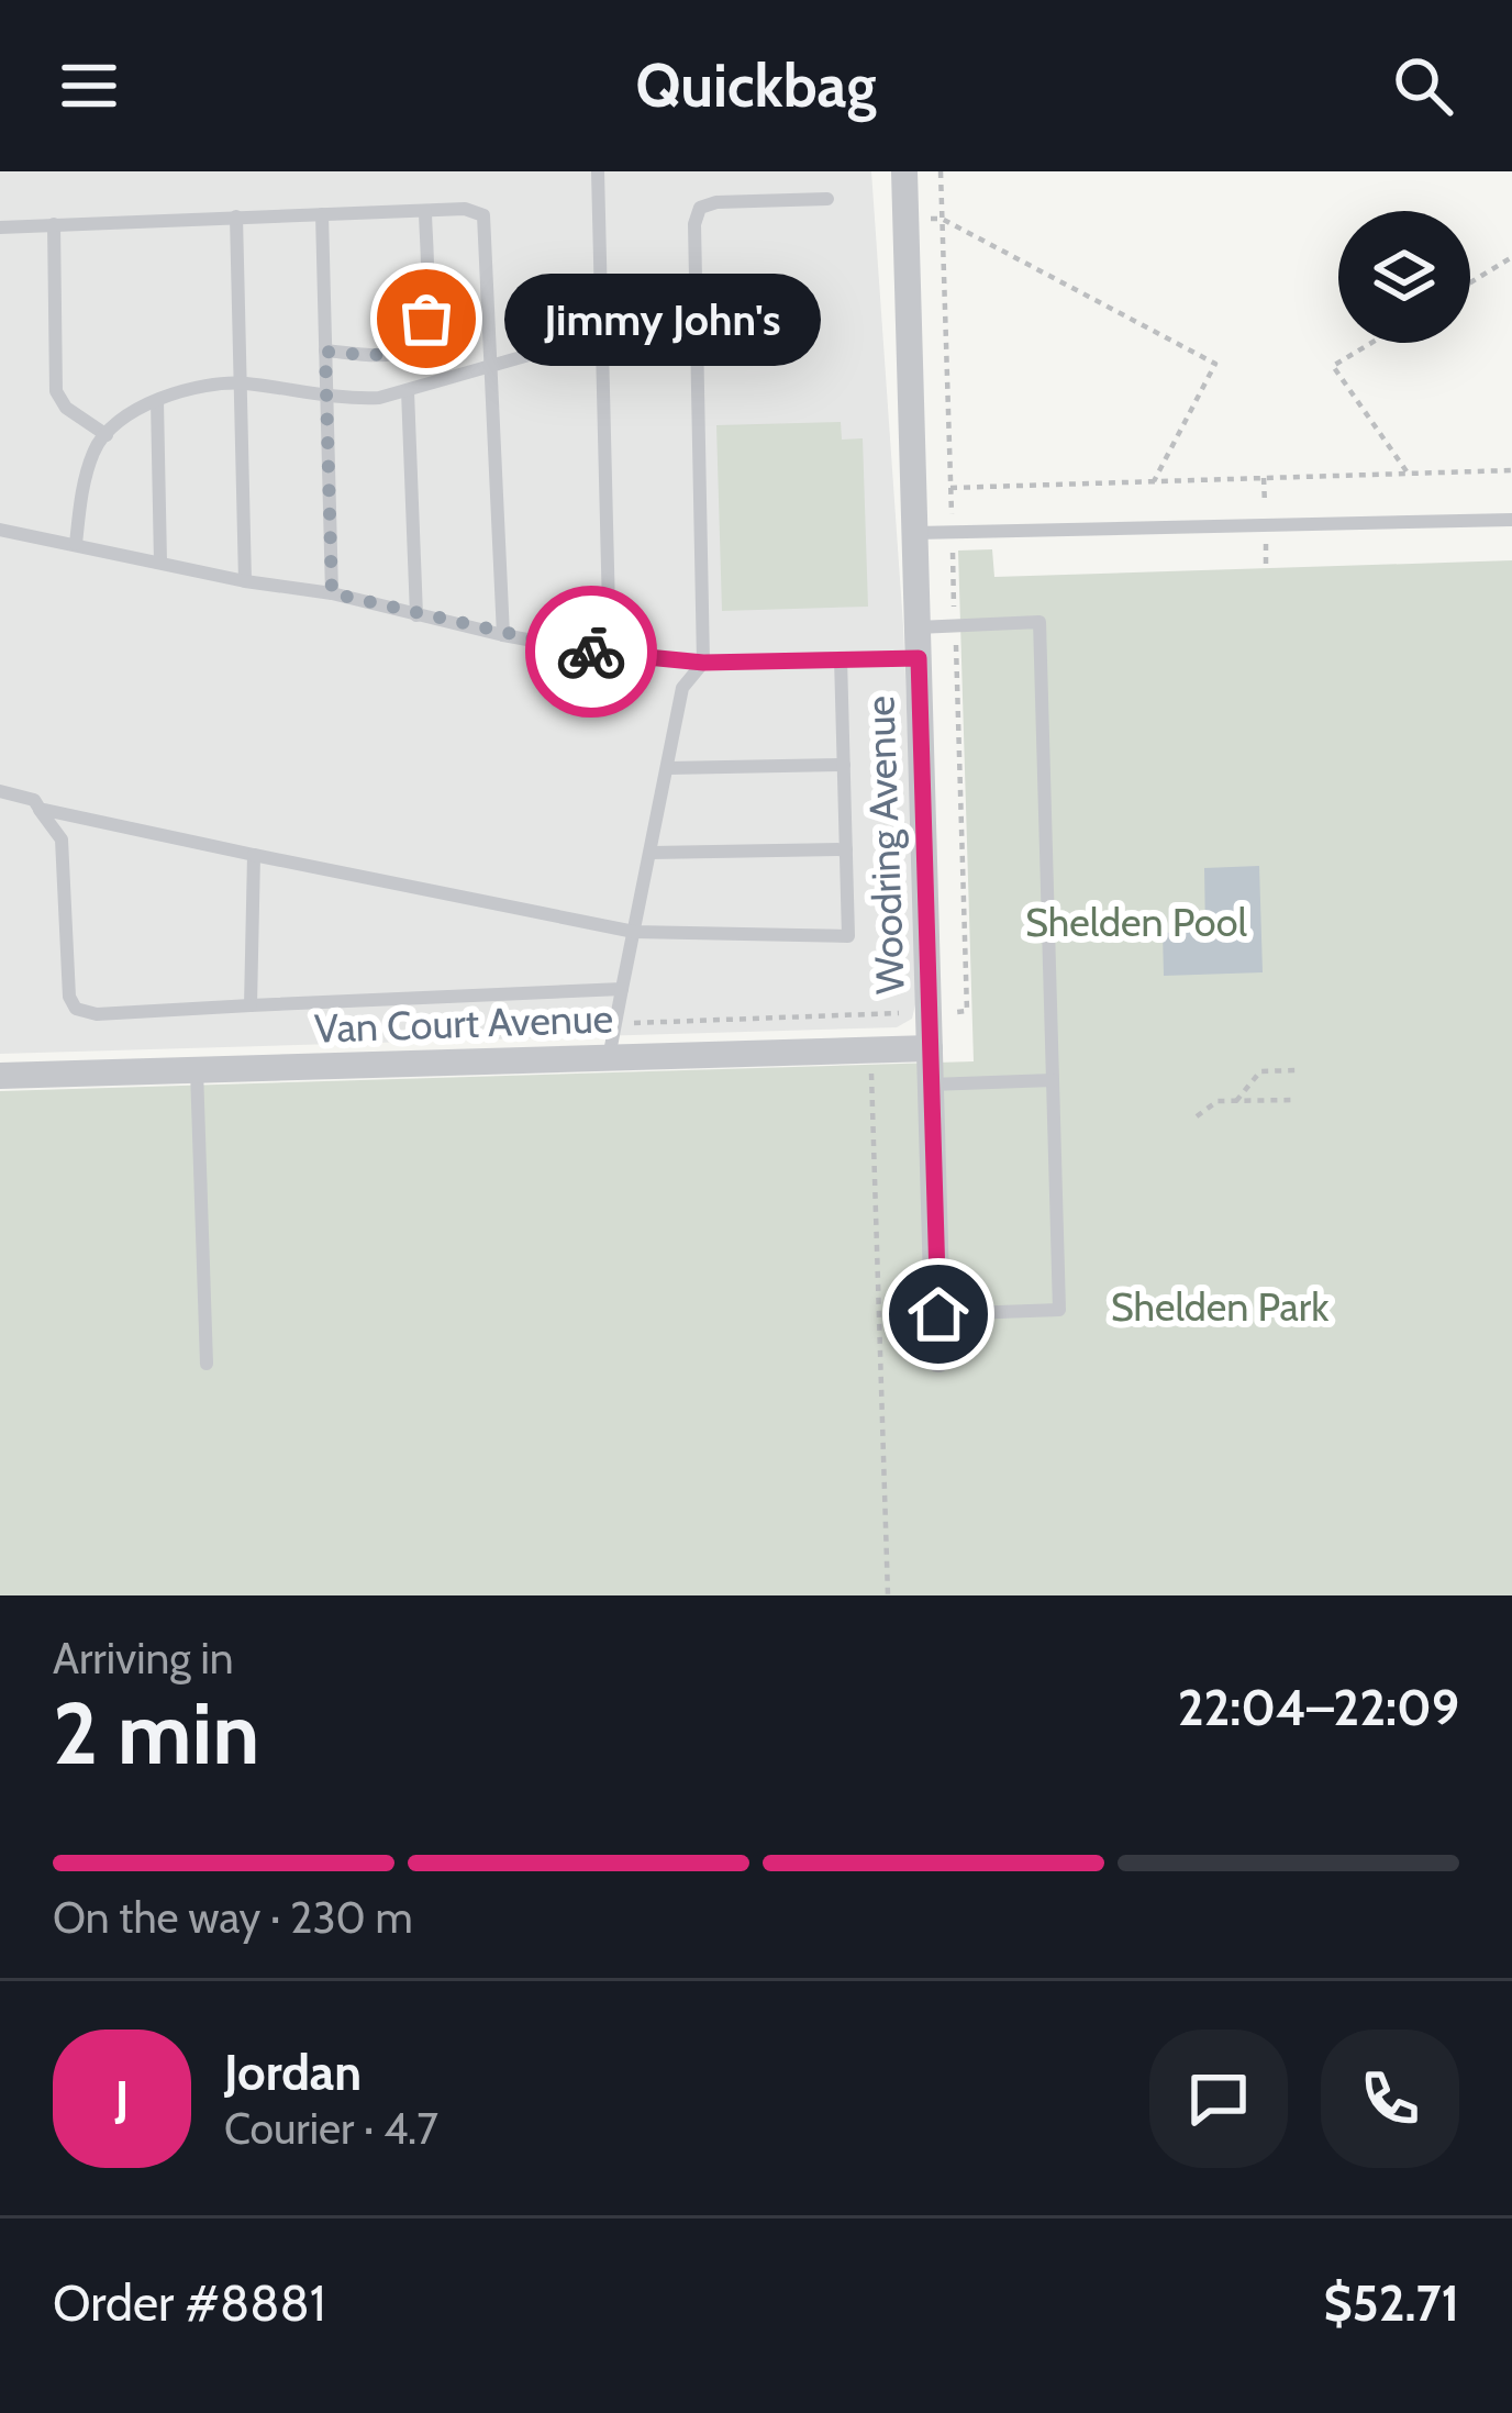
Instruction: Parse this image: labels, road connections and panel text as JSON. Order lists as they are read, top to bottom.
{
  "streets": {
    "street": ["Woodring Avenue", "Van Court Avenue"]
  },
  "crossings": [
    ["Woodring Avenue", "Van Court Avenue"]
  ],
  "parks": ["Shelden Pool", "Shelden Park"],
  "places": ["Jimmy John's"],
  "page": {
    "header": "Quickbag",
    "bubble": "Jimmy John's",
    "heading": ["2 min", "Arriving in", "22:04–22:09"],
    "panel": [
      "Jordan",
      "Courier · 4.7",
      "Order #8881",
      "$52.71"
    ],
    "bar": "On the way · 230 m",
    "round": "J"
  }
}
